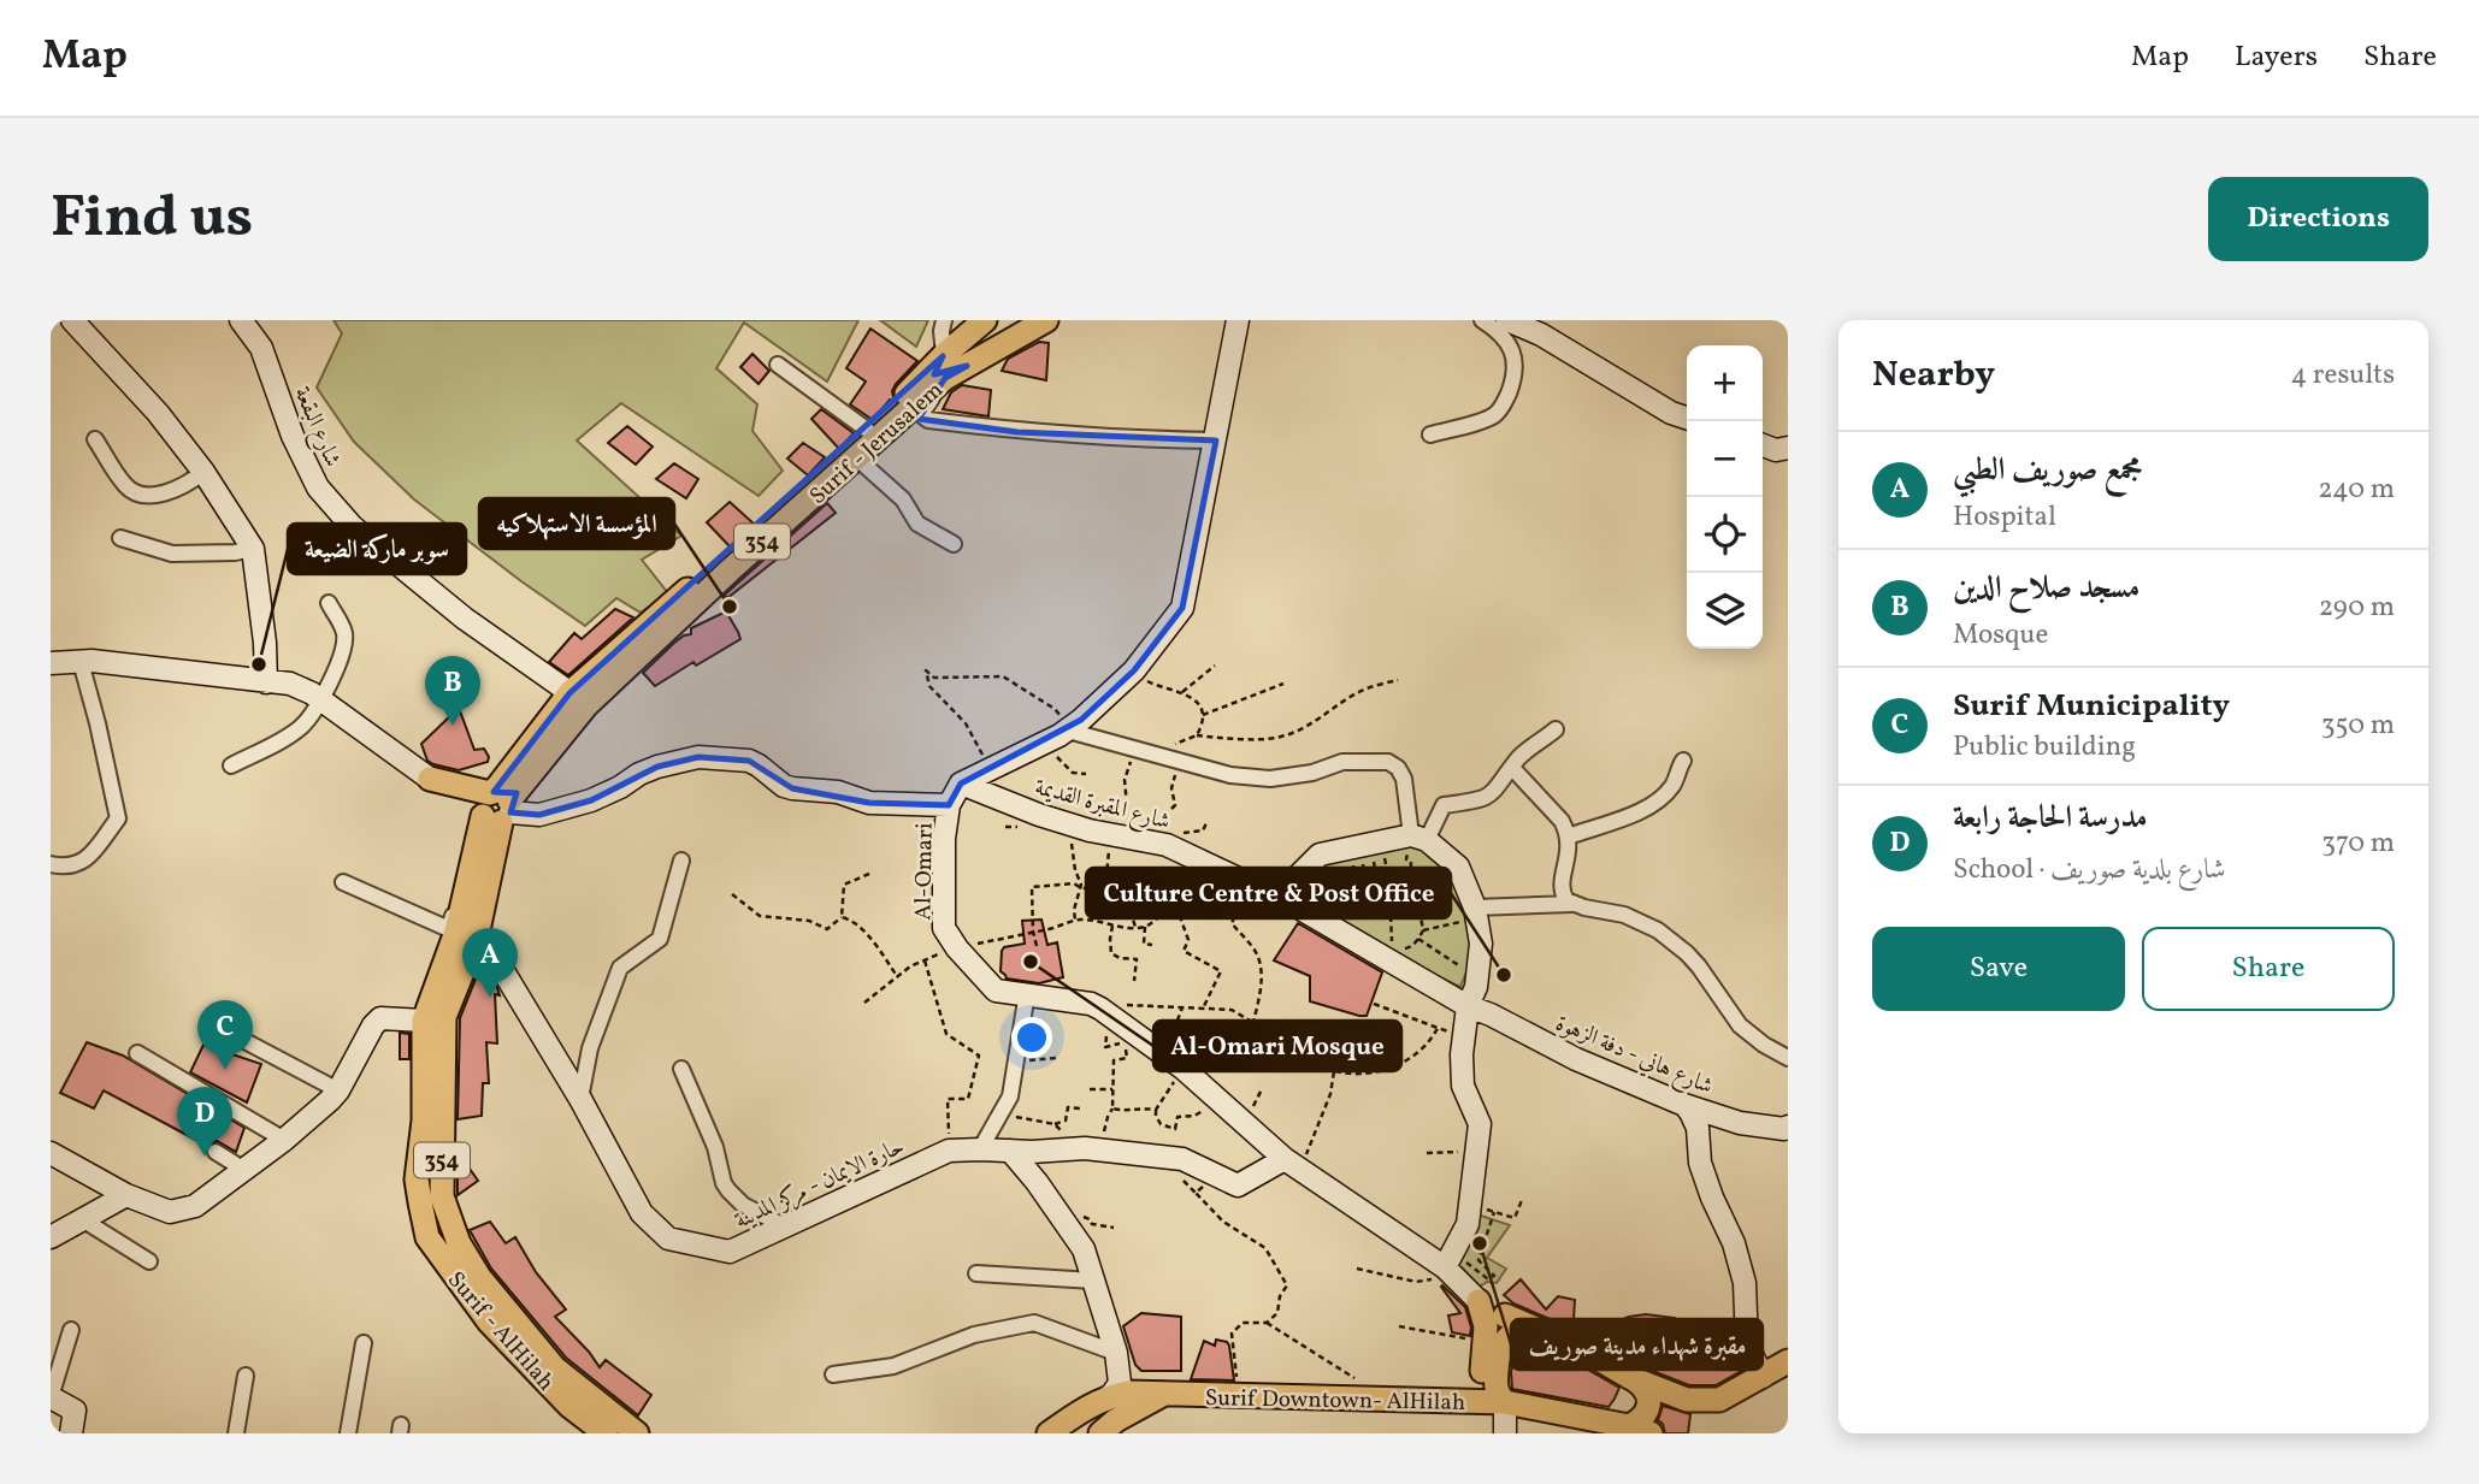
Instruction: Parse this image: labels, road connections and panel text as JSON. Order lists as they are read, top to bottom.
{
  "streets": {
    "main road": [
      "Surif - Jerusalem",
      "354",
      "Surif - AlHilah",
      "Surif Downtown- AlHilah"
    ],
    "street": [
      "شارع البقعة",
      "شارع المقبرة القديمة",
      "Al-Omari",
      "شارع هاني - دفة الزهوة",
      "حارة الايمان - مركز المدينة"
    ]
  },
  "crossings": [
    ["شارع البقعة", "Surif - Jerusalem"],
    ["Surif - Jerusalem", "Surif - AlHilah"],
    ["شارع المقبرة القديمة", "Al-Omari"],
    ["شارع المقبرة القديمة", "شارع هاني - دفة الزهوة"],
    ["Al-Omari", "حارة الايمان - مركز المدينة"],
    ["حارة الايمان - مركز المدينة", "Surif - AlHilah"]
  ],
  "places": [
    "المؤسسة الاستهلاكيه",
    "سوبر ماركة الضيعة",
    "Al-Omari Mosque",
    "Culture Centre & Post Office",
    "مقبرة شهداء مدينة صوريف"
  ],
  "page": {
    "header": "Map",
    "nav": ["Map", "Layers", "Share"],
    "buttons": [
      "Directions",
      ["Save", "Share"]
    ],
    "title": "Find us",
    "heading": ["Nearby", "4 results"],
    "map_buttons": ["+", "−"],
    "list": [
      {
        "mark": "A",
        "name": "مجمع صوريف الطبي",
        "note": "Hospital",
        "value": "240 m"
      },
      {
        "mark": "B",
        "name": "مسجد صلاح الدين",
        "note": "Mosque",
        "value": "290 m"
      },
      {
        "mark": "C",
        "name": "Surif Municipality",
        "note": "Public building",
        "value": "350 m"
      },
      {
        "mark": "D",
        "name": "مدرسة الحاجة رابعة",
        "note": "School · شارع بلدية صوريف",
        "value": "370 m"
      }
    ],
    "pins": [
      "B",
      "A",
      "C",
      "D"
    ]
  }
}
